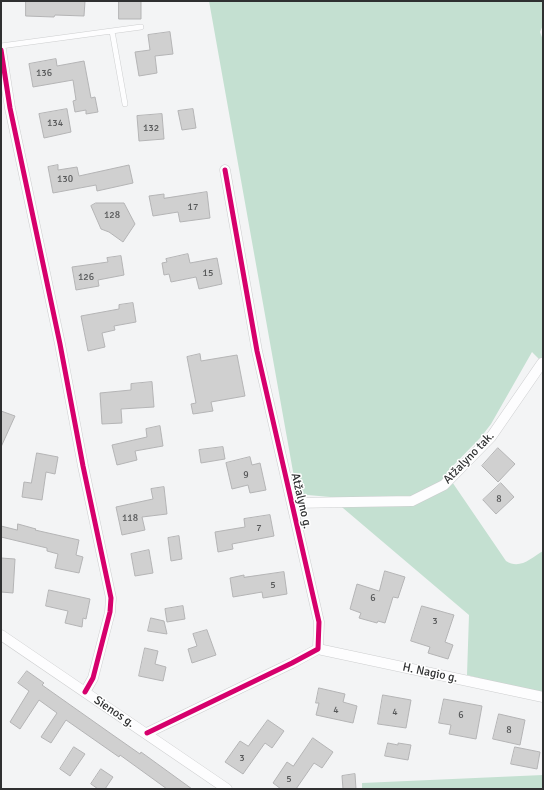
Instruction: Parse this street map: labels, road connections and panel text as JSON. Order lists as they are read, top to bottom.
{
  "streets": {
    "street": [
      "Atžalyno tak.",
      "Atžalyno g.",
      "H. Nagio g.",
      "Sienos g."
    ]
  },
  "crossings": [
    ["Atžalyno tak.", "Atžalyno g."],
    ["Atžalyno g.", "H. Nagio g."]
  ],
  "house_numbers": [
    "136",
    "134",
    "132",
    "130",
    "17",
    "128",
    "15",
    "126",
    "9",
    "8",
    "118",
    "7",
    "5",
    "6",
    "3",
    "4",
    "4",
    "6",
    "8",
    "3",
    "5"
  ]
}
